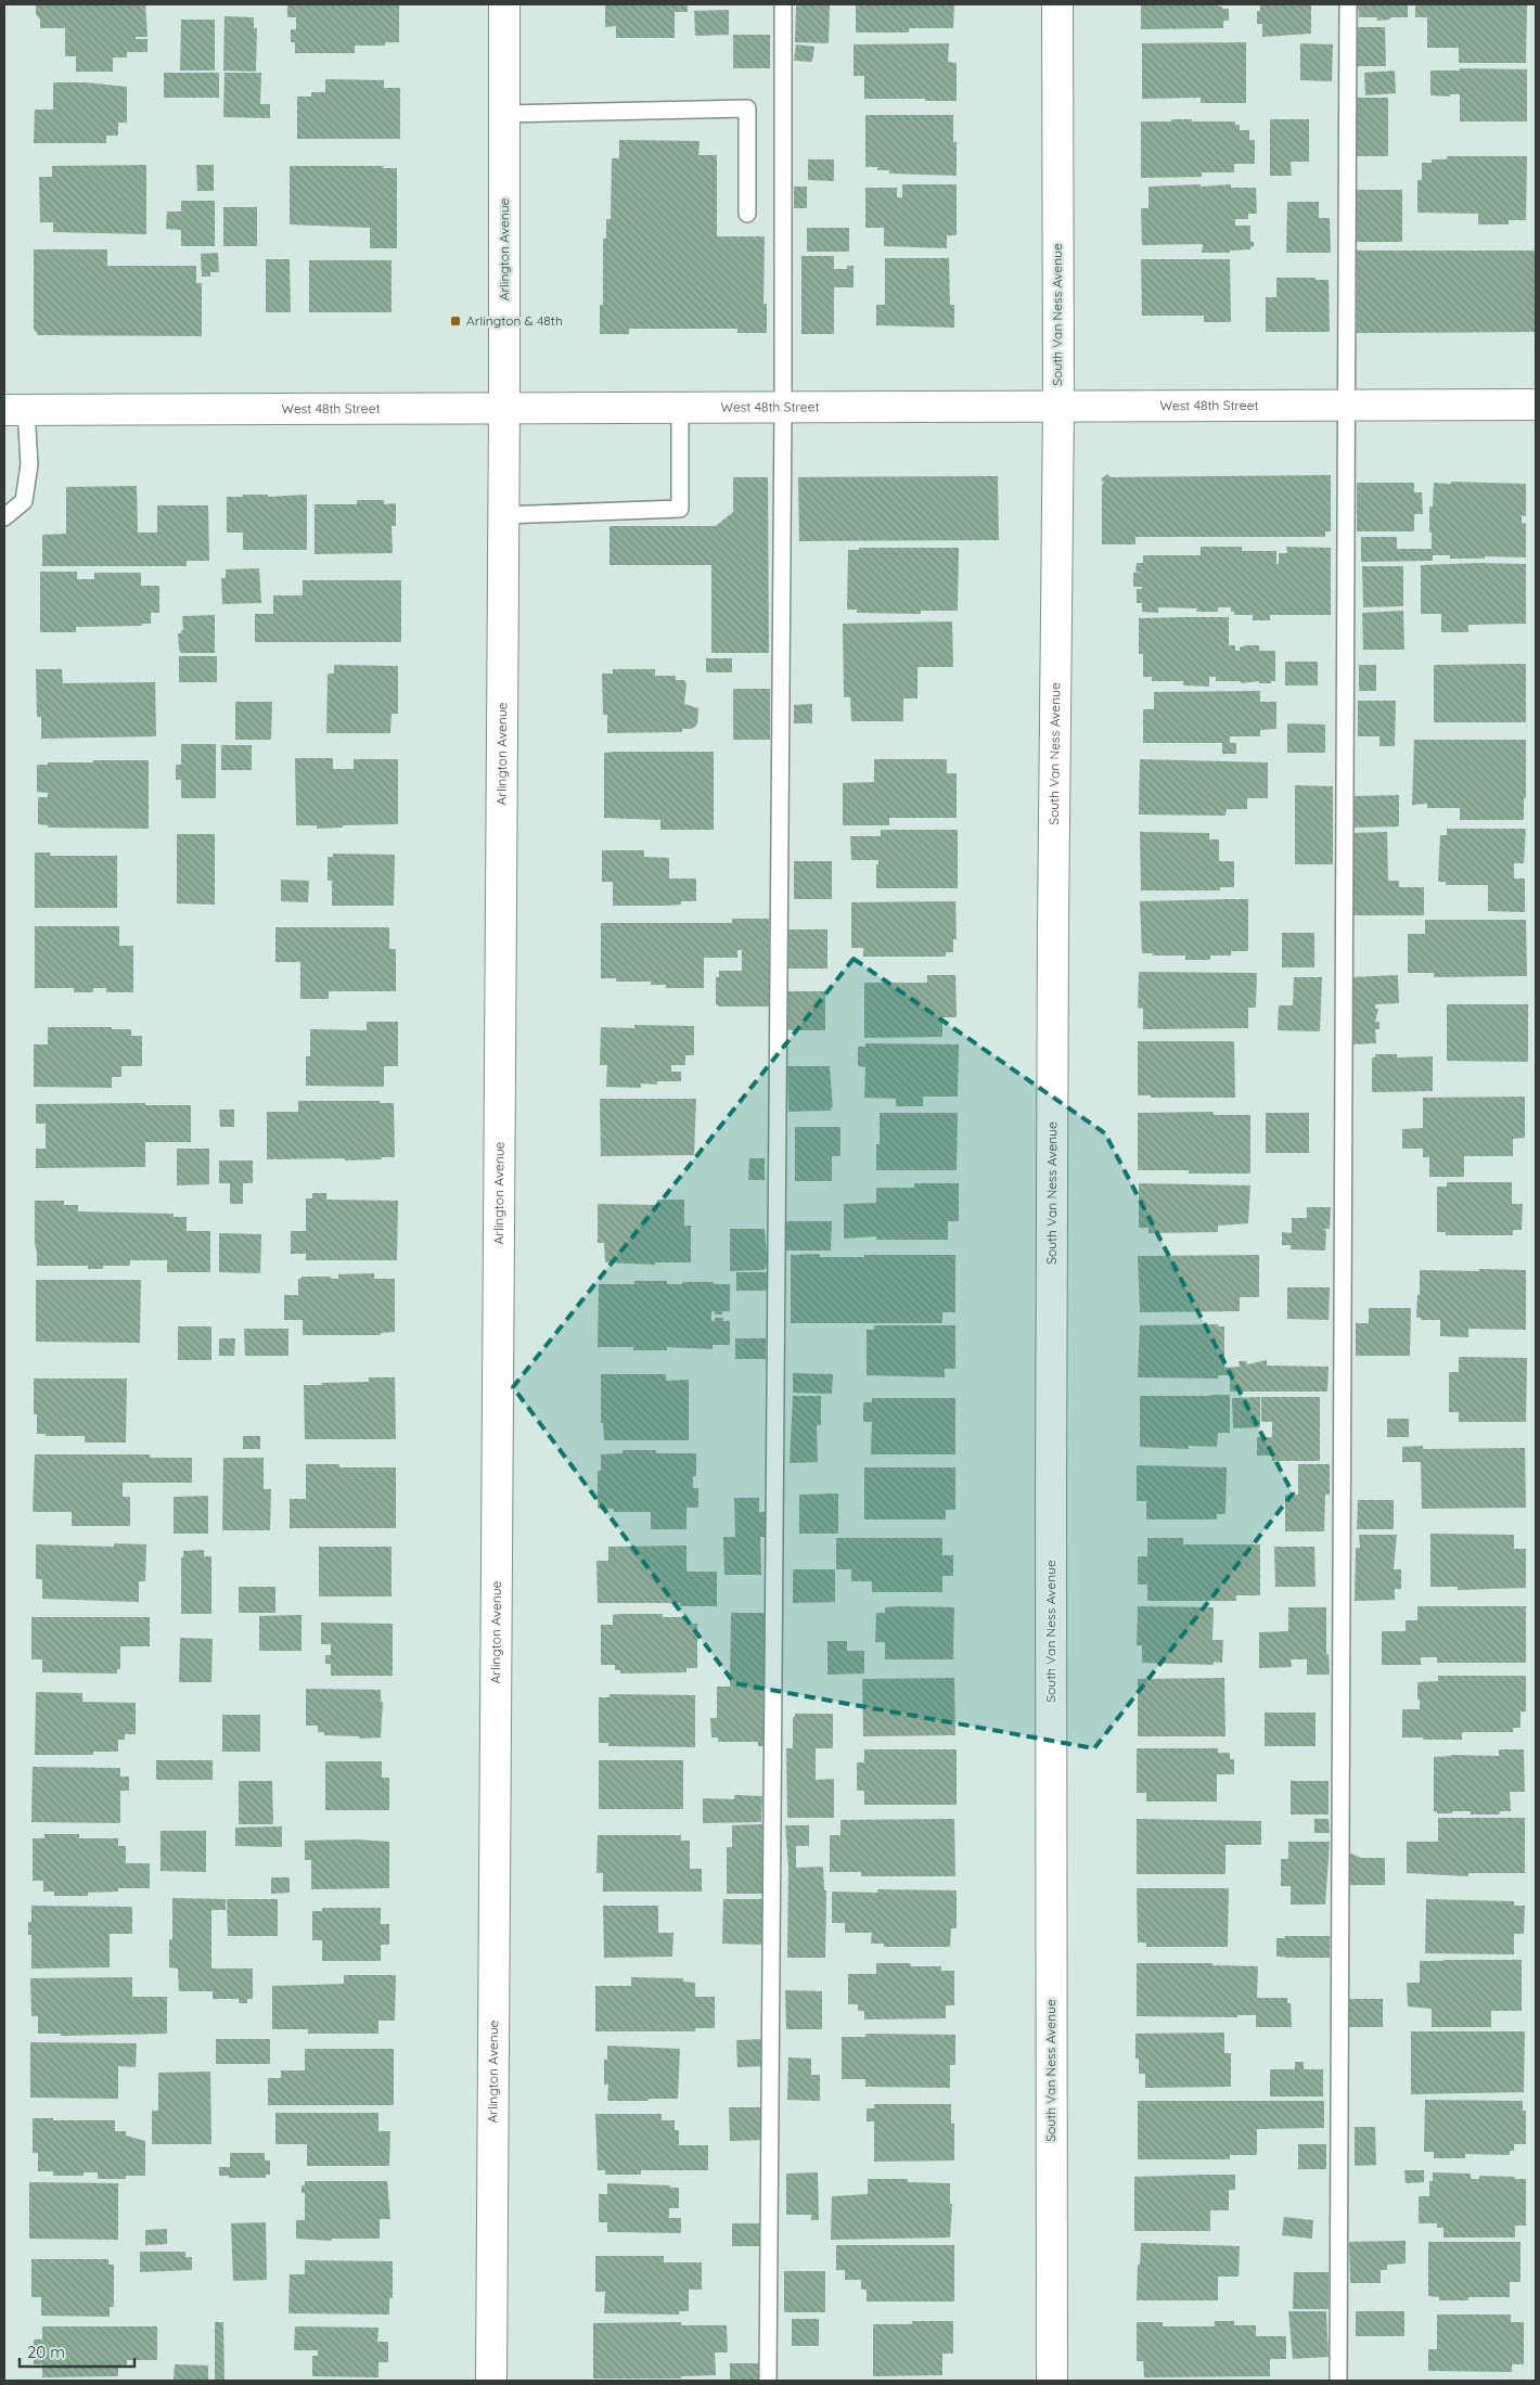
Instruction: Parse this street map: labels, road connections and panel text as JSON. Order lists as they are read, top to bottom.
{
  "streets": {
    "street": ["Arlington Avenue", "South Van Ness Avenue", "West 48th Street"]
  },
  "crossings": [
    ["Arlington Avenue", "West 48th Street"],
    ["South Van Ness Avenue", "West 48th Street"]
  ],
  "places": {
    "transit": ["Arlington & 48th"]
  },
  "scale_bar": "20 m"
}
